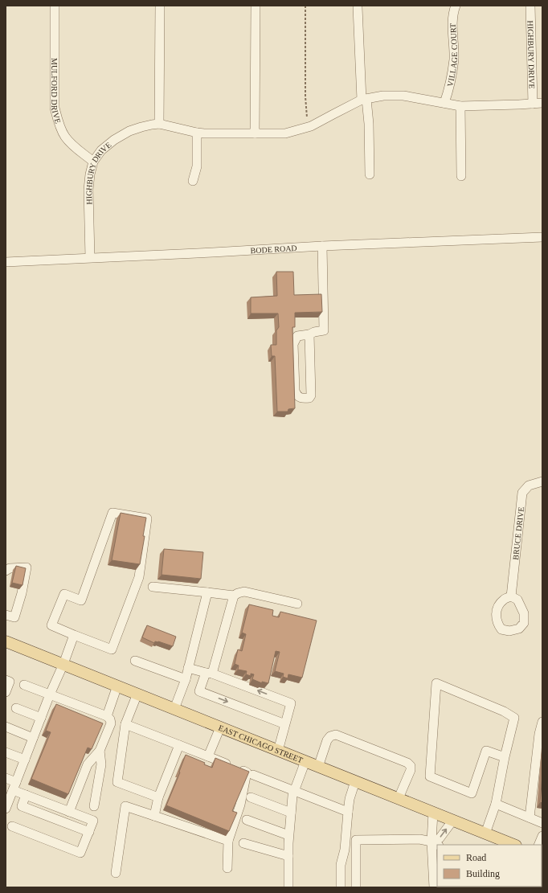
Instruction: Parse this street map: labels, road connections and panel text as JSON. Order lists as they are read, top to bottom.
{
  "streets": {
    "main road": ["EAST CHICAGO STREET"],
    "street": [
      "VILLAGE COURT",
      "HIGHBURY DRIVE",
      "MULFORD DRIVE",
      "BODE ROAD",
      "BRUCE DRIVE"
    ]
  },
  "crossings": [
    ["VILLAGE COURT", "HIGHBURY DRIVE"],
    ["HIGHBURY DRIVE", "MULFORD DRIVE"],
    ["HIGHBURY DRIVE", "BODE ROAD"]
  ],
  "legend": ["Road", "Building"]
}
